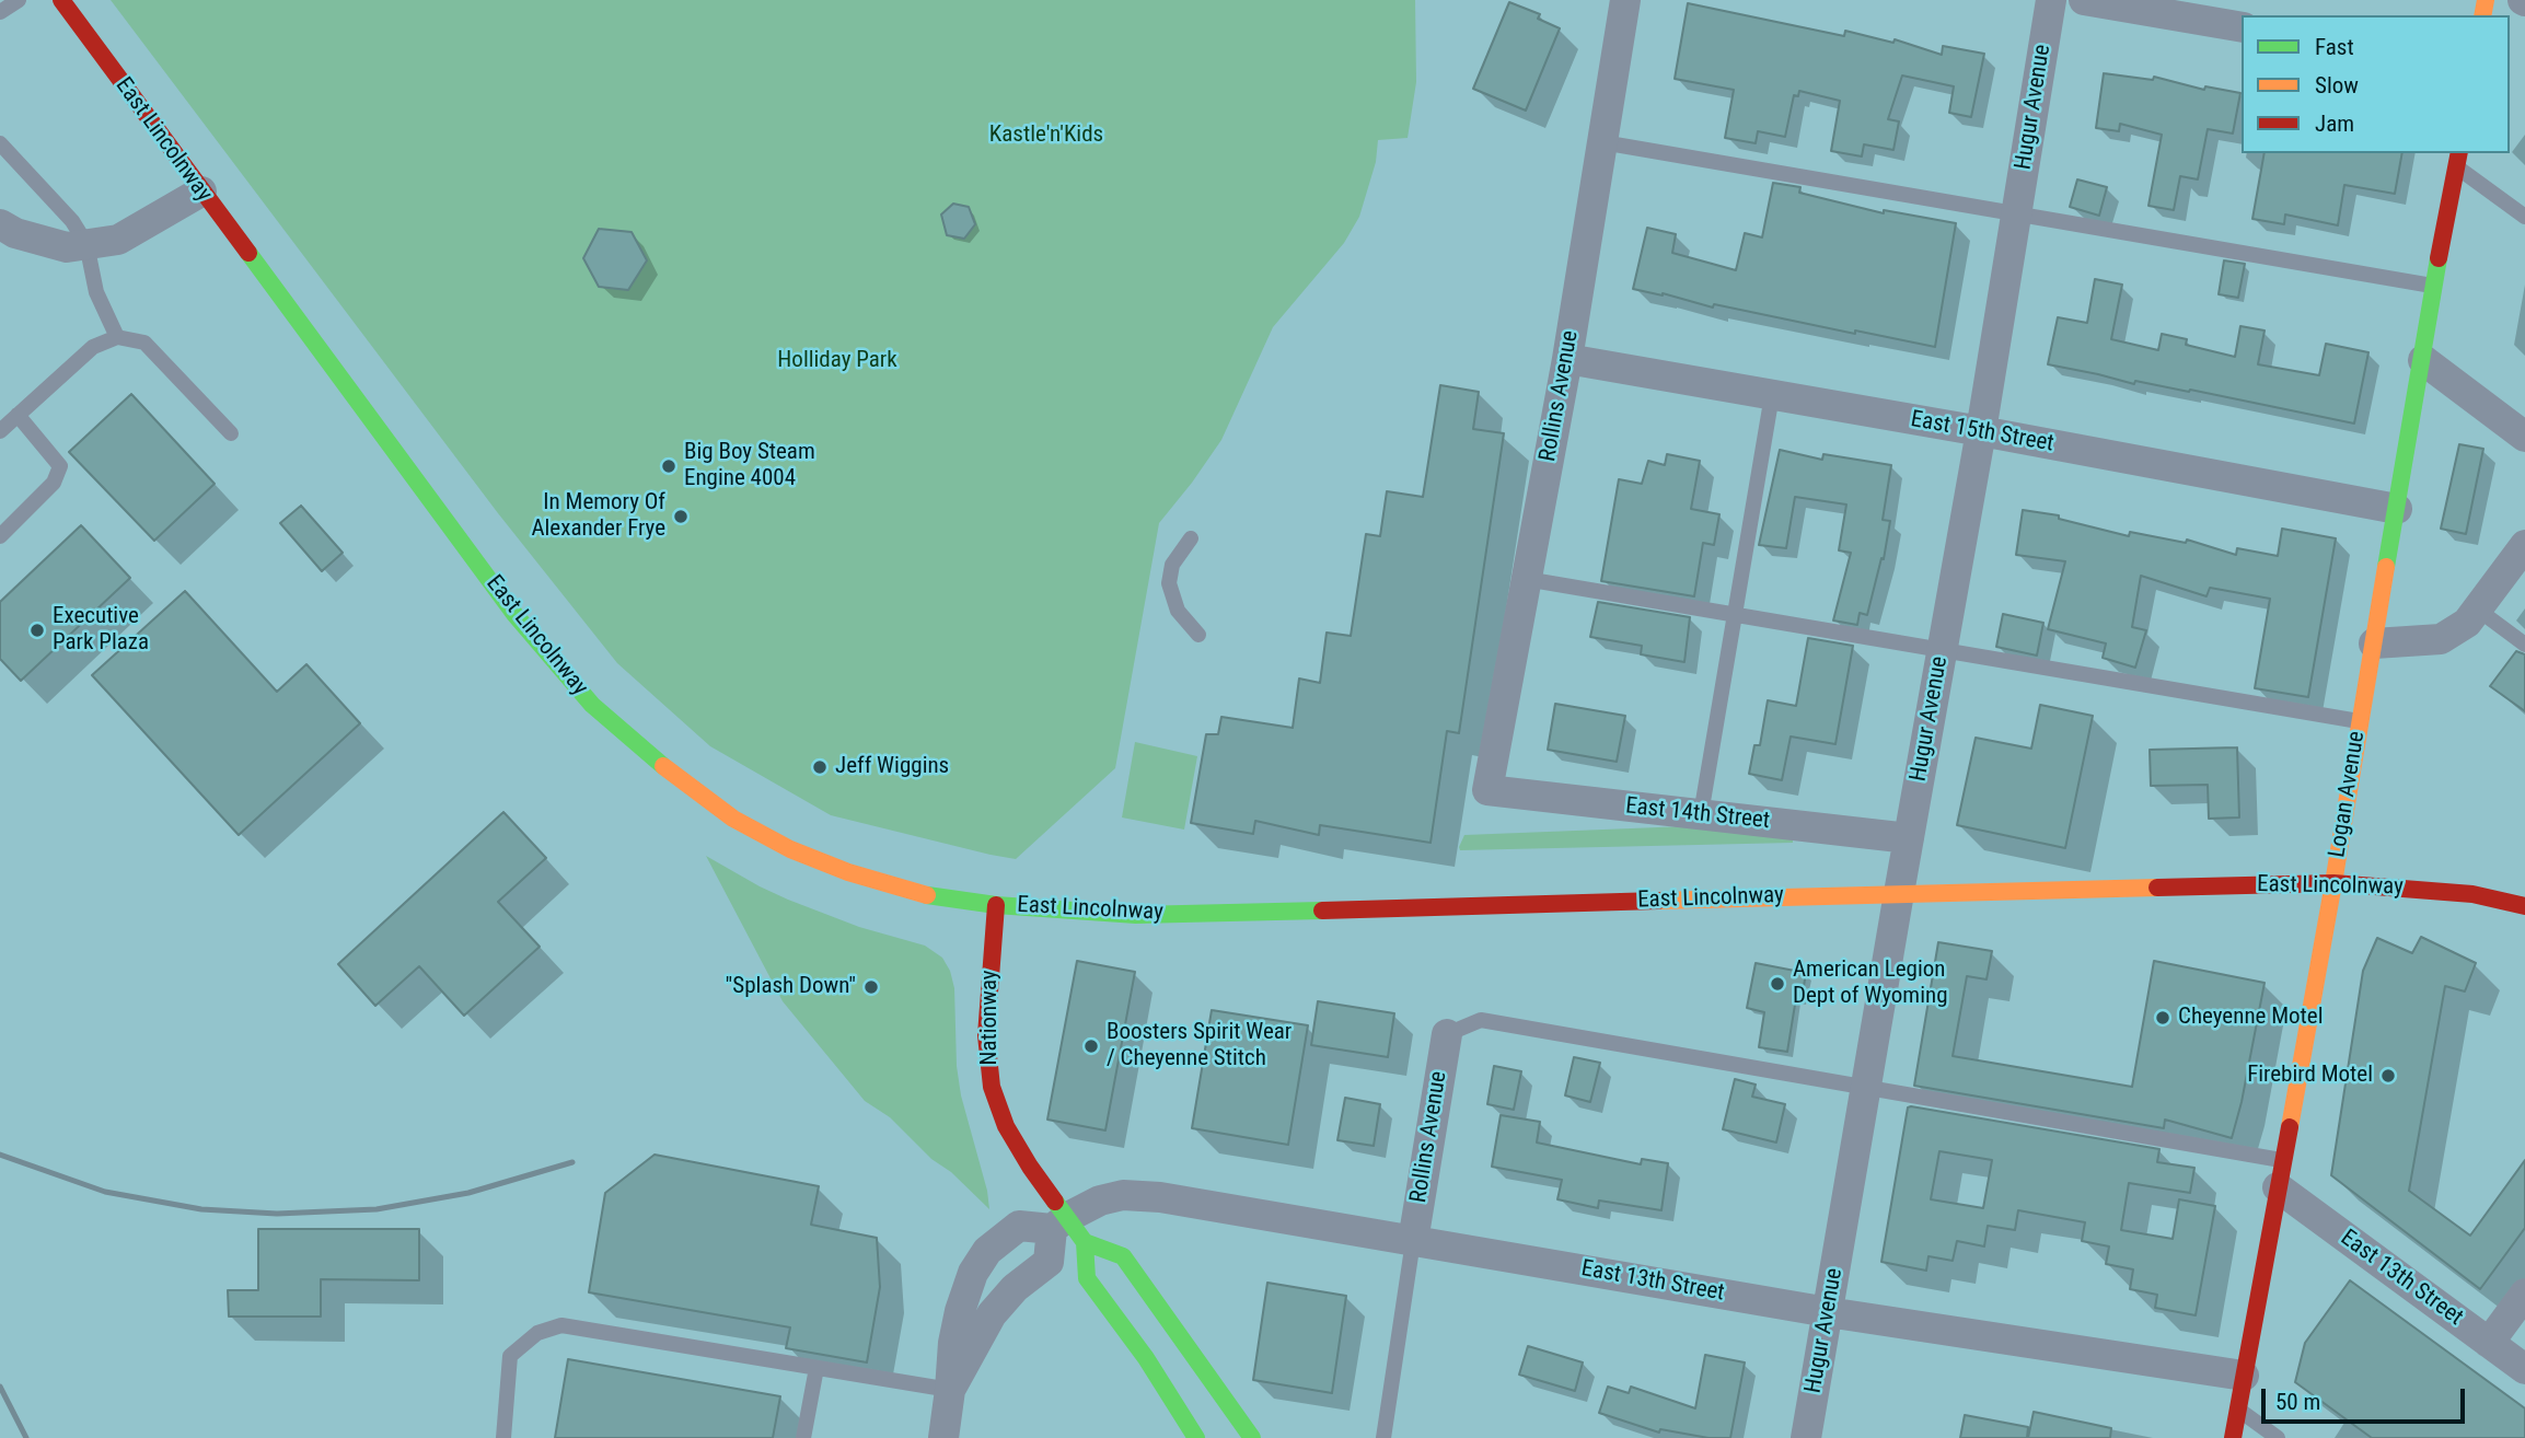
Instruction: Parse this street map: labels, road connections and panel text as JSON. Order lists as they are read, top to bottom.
{
  "streets": {
    "main road": ["East Lincolnway", "Logan Avenue", "Nationway"],
    "street": [
      "Hugur Avenue",
      "Rollins Avenue",
      "East 15th Street",
      "East 14th Street",
      "East 13th Street"
    ]
  },
  "crossings": [
    ["Hugur Avenue", "East Lincolnway"],
    ["Hugur Avenue", "East 15th Street"],
    ["Hugur Avenue", "East 14th Street"],
    ["Hugur Avenue", "East 13th Street"],
    ["East Lincolnway", "Logan Avenue"],
    ["East Lincolnway", "Nationway"],
    ["Rollins Avenue", "East 15th Street"],
    ["Rollins Avenue", "East 14th Street"],
    ["Rollins Avenue", "East 13th Street"],
    ["East 15th Street", "Logan Avenue"],
    ["Logan Avenue", "East 13th Street"],
    ["Nationway", "East 13th Street"]
  ],
  "parks": ["Kastle'n'Kids", "Holliday Park"],
  "places": [
    "Big Boy Steam Engine 4004",
    "In Memory Of Alexander Frye",
    "Executive Park Plaza",
    "Jeff Wiggins",
    "American Legion Dept of Wyoming",
    "\"Splash Down\"",
    "Cheyenne Motel",
    "Boosters Spirit Wear / Cheyenne Stitch",
    "Firebird Motel"
  ],
  "legend": ["Fast", "Slow", "Jam"],
  "scale_bar": "50 m"
}
